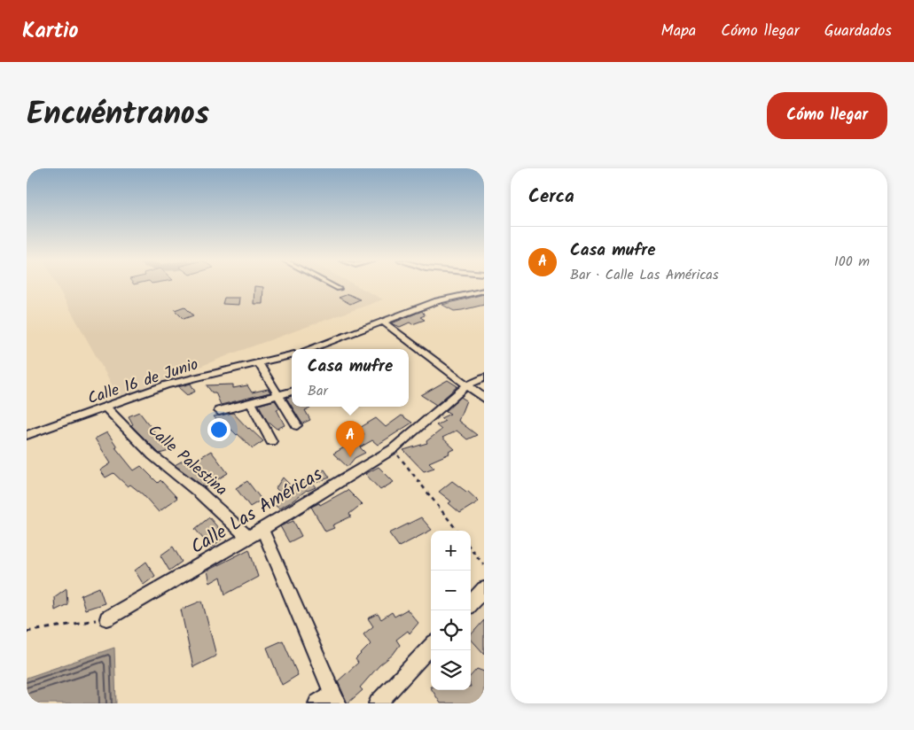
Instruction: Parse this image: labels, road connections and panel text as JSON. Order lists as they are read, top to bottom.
{
  "streets": {
    "street": ["Calle 16 de Junio", "Calle Palestina", "Calle Las Américas"]
  },
  "crossings": [
    ["Calle 16 de Junio", "Calle Palestina"],
    ["Calle Palestina", "Calle Las Américas"]
  ],
  "page": {
    "header": "Kartio",
    "nav": ["Mapa", "Cómo llegar", "Guardados"],
    "title": "Encuéntranos",
    "buttons": "Cómo llegar",
    "heading": "Cerca",
    "list": [
      {
        "mark": "A",
        "name": "Casa mufre",
        "note": "Bar · Calle Las Américas",
        "value": "100 m"
      }
    ],
    "popup": ["Casa mufre", "Bar"],
    "pins": "A",
    "map_buttons": ["+", "−"]
  }
}
